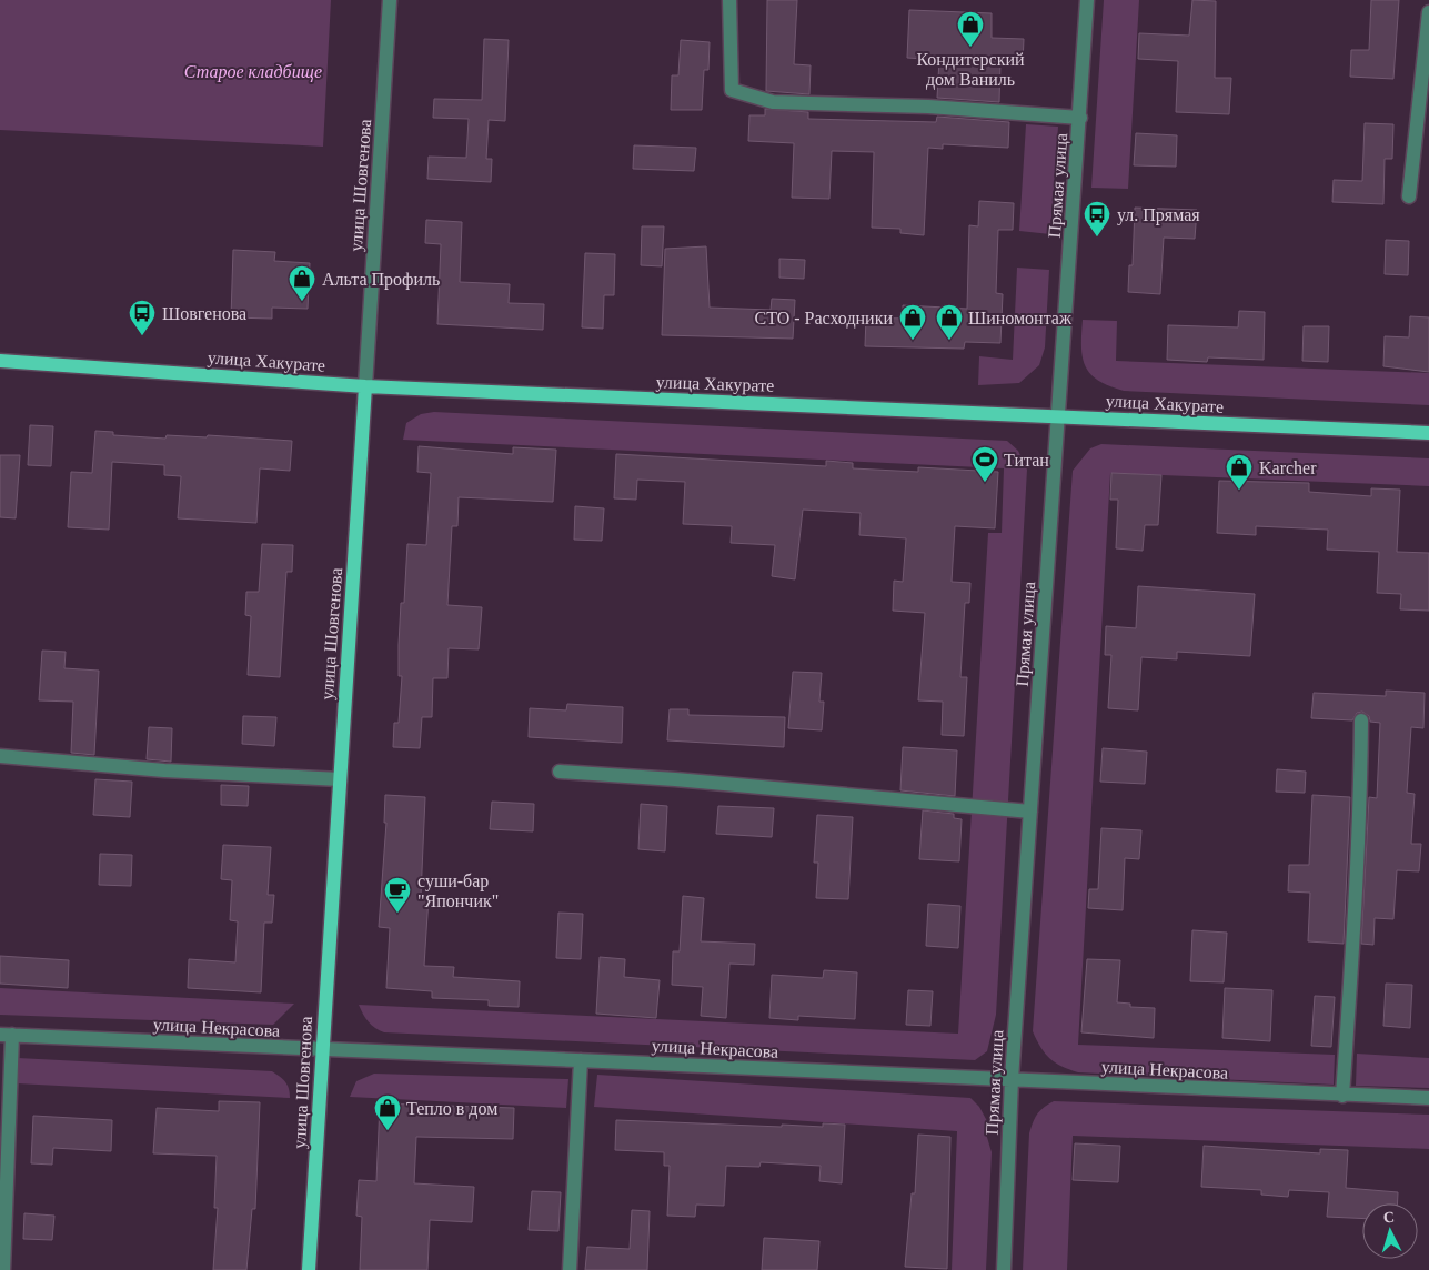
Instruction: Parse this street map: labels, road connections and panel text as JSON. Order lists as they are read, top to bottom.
{
  "streets": {
    "main road": ["улица Шовгенова", "улица Хакурате"],
    "street": ["Прямая улица", "улица Некрасова"]
  },
  "crossings": [
    ["улица Шовгенова", "улица Хакурате"],
    ["улица Шовгенова", "улица Некрасова"],
    ["Прямая улица", "улица Хакурате"],
    ["Прямая улица", "улица Некрасова"]
  ],
  "parks": ["Старое кладбище"],
  "places": {
    "shop": [
      "Кондитерский дом Ваниль",
      "Альта Профиль",
      "СТО - Расходники",
      "Шиномонтаж",
      "Karcher",
      "Тепло в дом"
    ],
    "bus stop": ["ул. Прямая", "Шовгенова"],
    "sports": ["Титан"],
    "cafe": ["суши-бар \"Япончик\""]
  },
  "north": "top"
}
